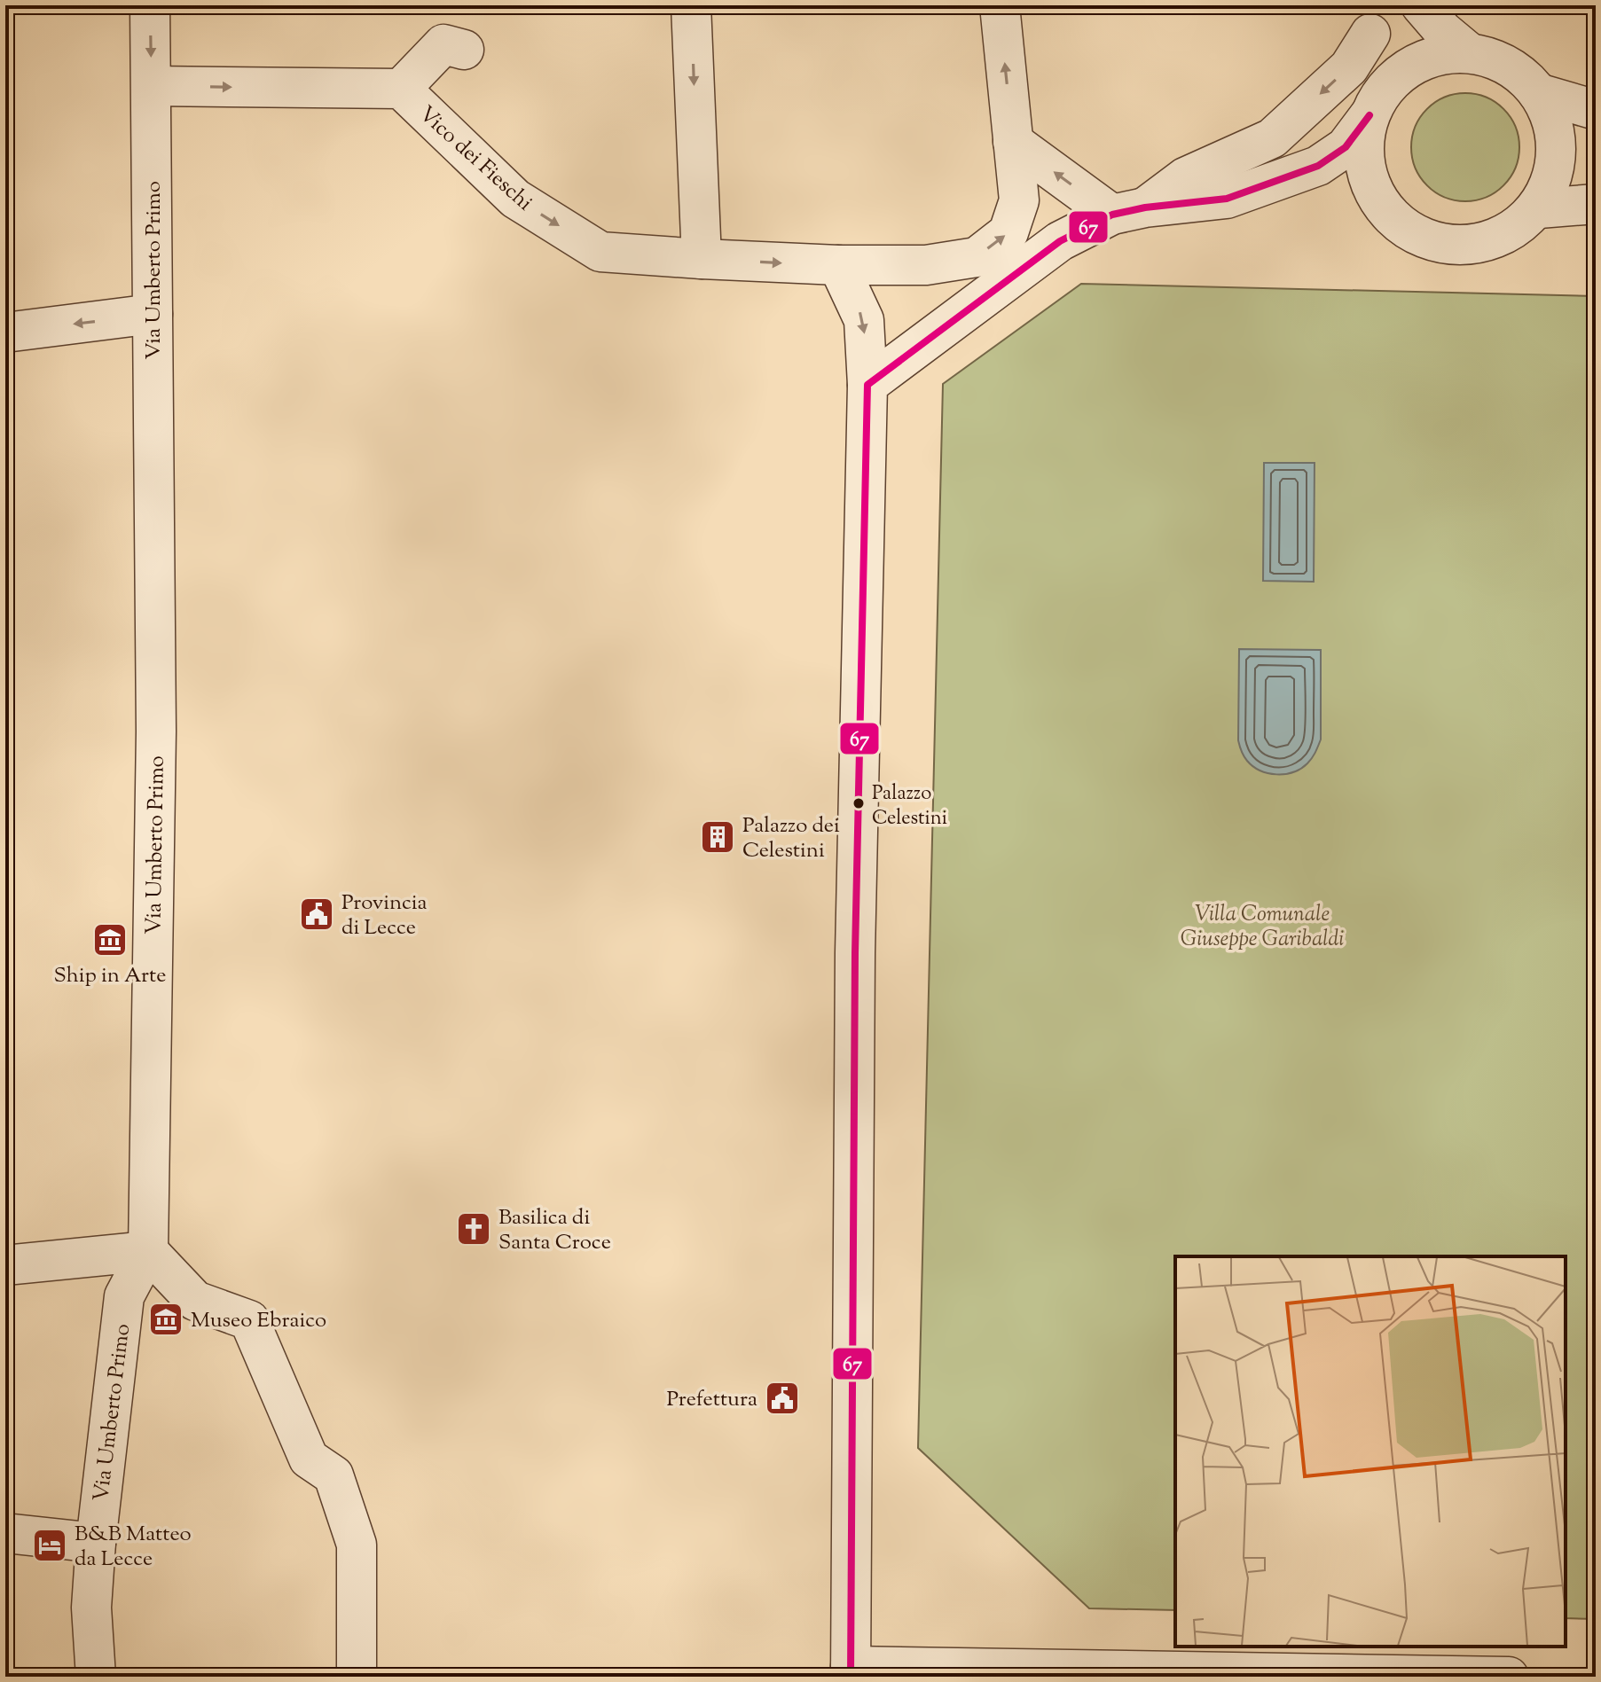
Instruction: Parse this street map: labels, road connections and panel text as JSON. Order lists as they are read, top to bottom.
{
  "streets": {
    "street": ["Vico dei Fieschi", "Via Umberto Primo"]
  },
  "crossings": [
    ["Vico dei Fieschi", "Via Umberto Primo"]
  ],
  "one_way": ["Vico dei Fieschi"],
  "parks": ["Villa Comunale Giuseppe Garibaldi"],
  "places": {
    "other": ["Palazzo Celestini"],
    "building": ["Palazzo dei Celestini"],
    "public building": ["Provincia di Lecce", "Prefettura"],
    "museum": ["Ship in Arte", "Museo Ebraico"],
    "church": ["Basilica di Santa Croce"],
    "hotel": ["B&B Matteo da Lecce"]
  },
  "lines": ["transit line 67"]
}
